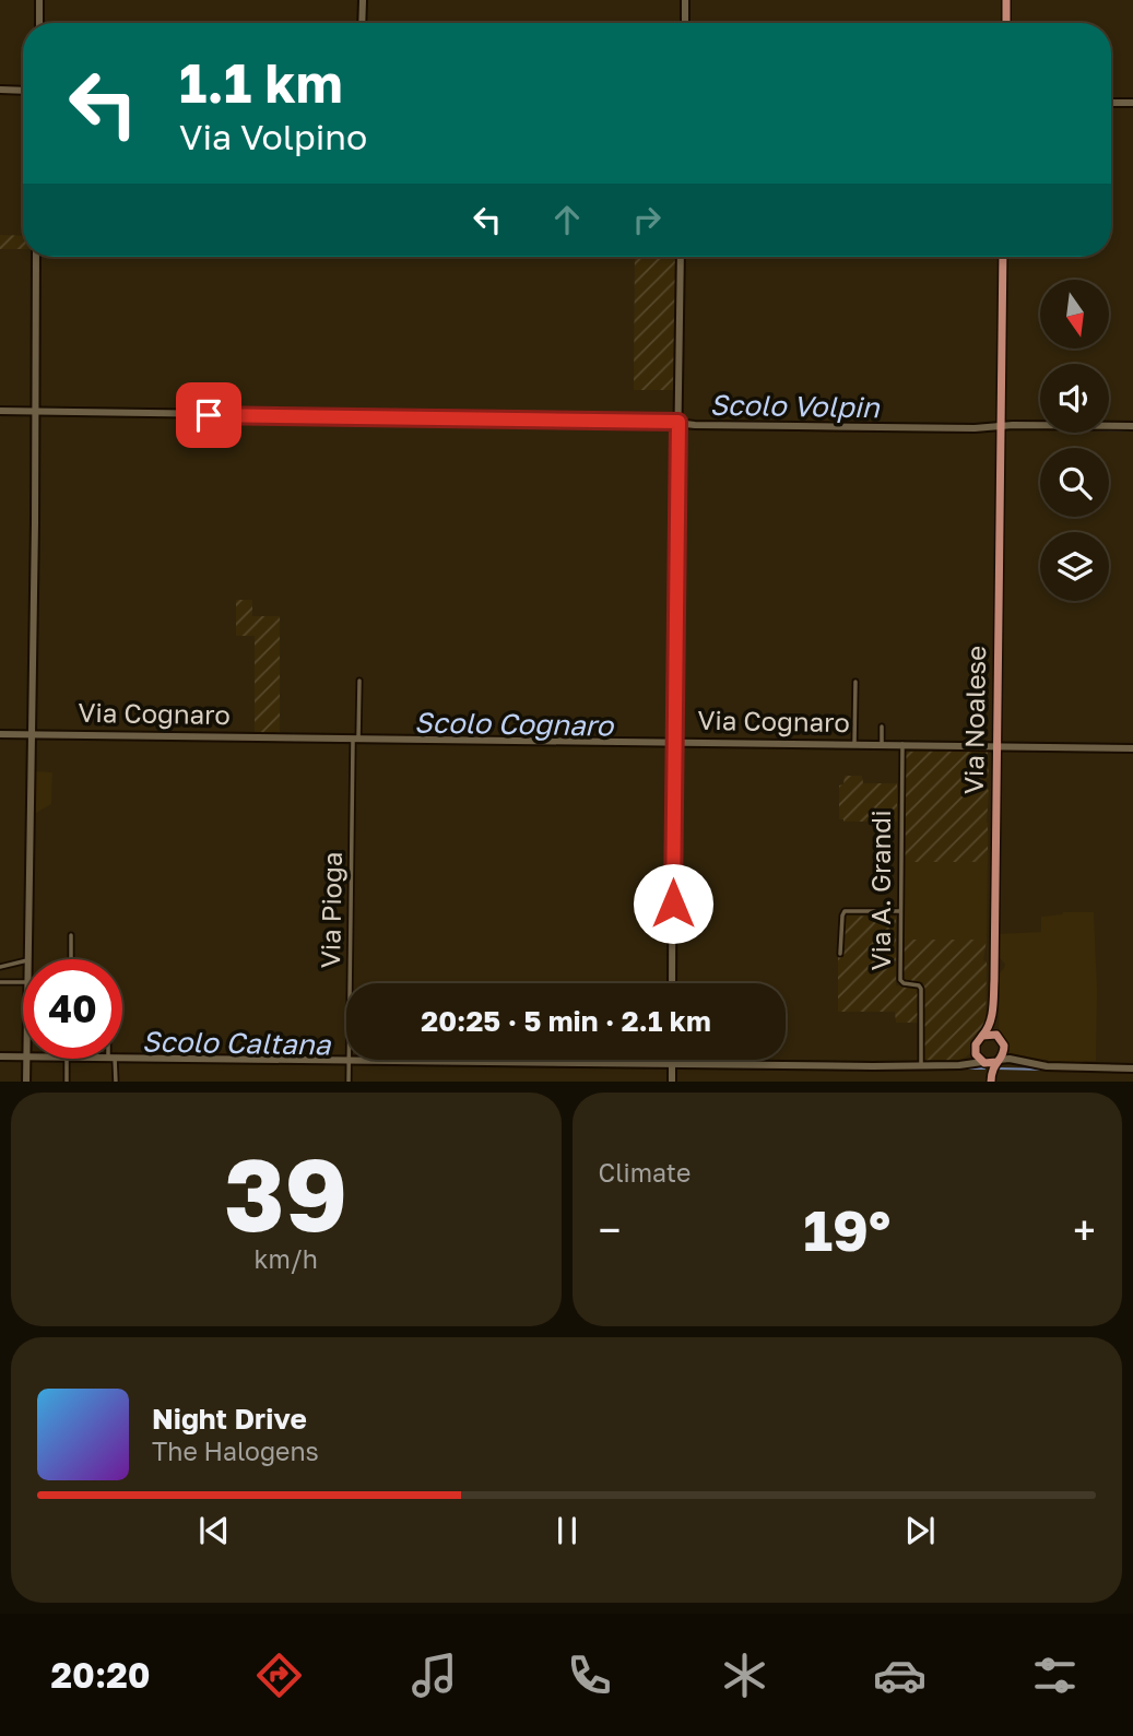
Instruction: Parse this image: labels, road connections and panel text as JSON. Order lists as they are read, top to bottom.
{
  "streets": {
    "main road": ["Via Noalese"],
    "street": ["Via Cognaro", "Via A. Grandi", "Via Pioga"]
  },
  "crossings": [
    ["Via Cognaro", "Via Noalese"],
    ["Via Cognaro", "Via A. Grandi"],
    ["Via Cognaro", "Via Pioga"]
  ],
  "water": ["Scolo Volpin", "Scolo Cognaro", "Scolo Caltana"],
  "north": "bottom",
  "page": {
    "turn": ["1.1 km", "Via Volpino"],
    "limit": "40",
    "trip": "20:25 · 5 min · 2.1 km",
    "tile": [
      ["39", "km/h"],
      "Climate"
    ],
    "heat": ["−", "19°", "+"],
    "song": ["Night Drive", "The Halogens"],
    "tabs": "20:20"
  }
}
